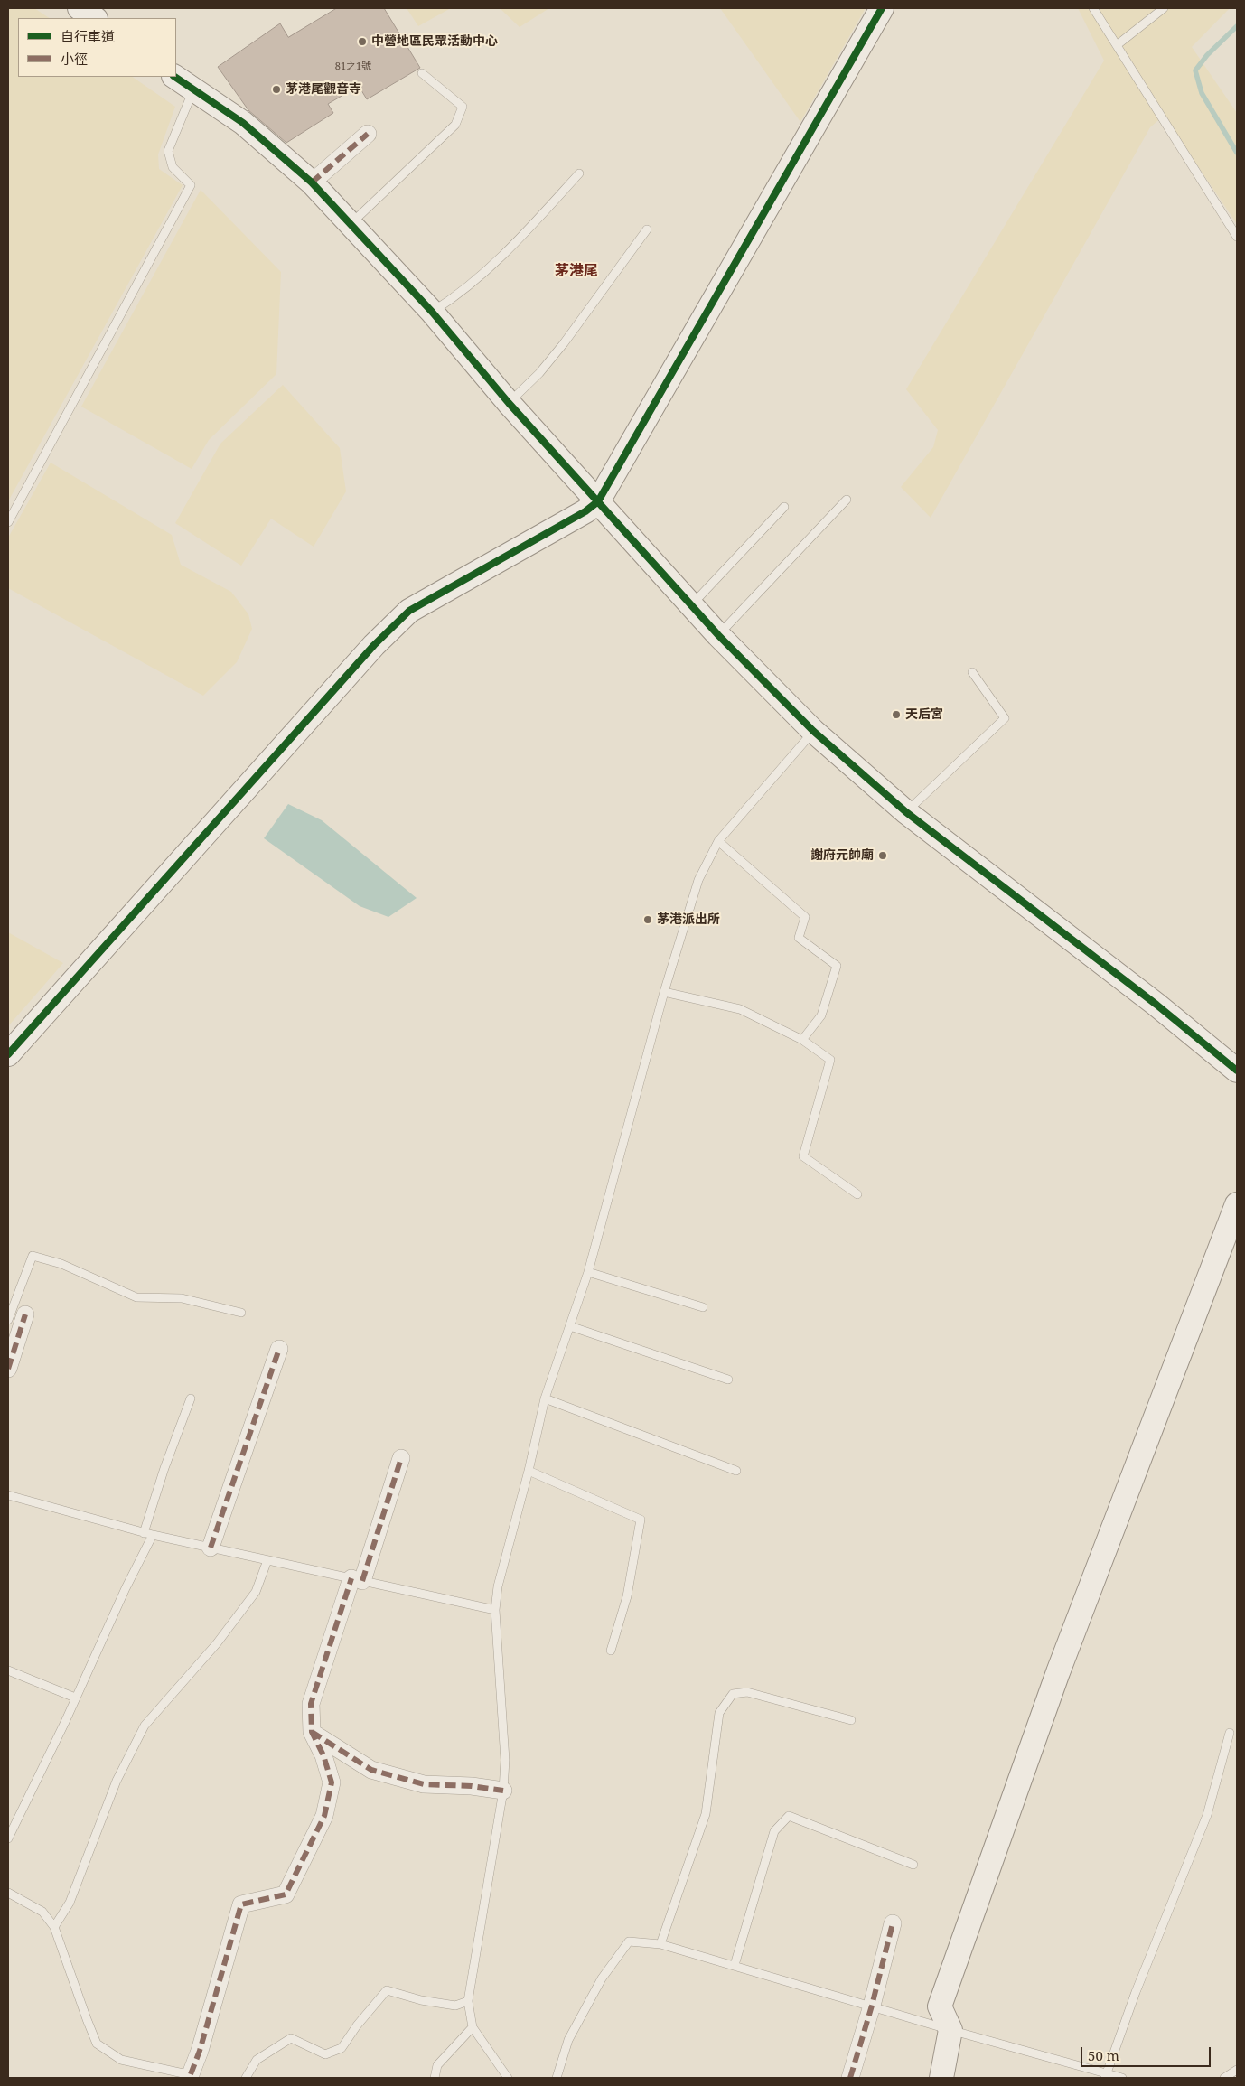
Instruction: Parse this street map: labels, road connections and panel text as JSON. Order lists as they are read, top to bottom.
{
  "districts": ["茅港尾"],
  "places": [
    "中營地區民眾活動中心",
    "茅港尾觀音寺",
    "天后宮",
    "謝府元帥廟",
    "茅港派出所"
  ],
  "house_numbers": ["81之1號"],
  "legend": ["自行車道", "小徑"],
  "scale_bar": "50 m"
}
